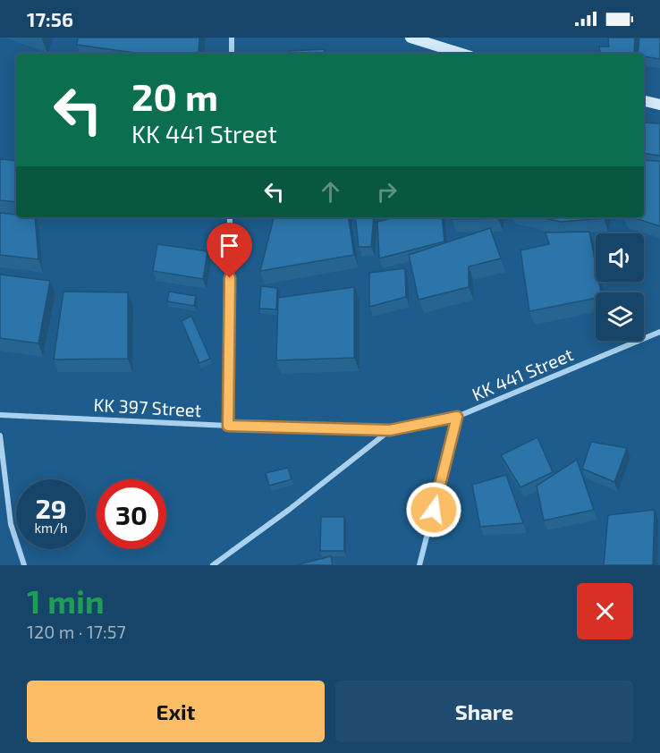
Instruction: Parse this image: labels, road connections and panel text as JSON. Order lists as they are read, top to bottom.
{
  "streets": {
    "street": ["KK 441 Street", "KK 397 Street"]
  },
  "crossings": [
    ["KK 441 Street", "KK 397 Street"]
  ],
  "page": {
    "status": "17:56",
    "turn": ["20 m", "KK 441 Street"],
    "speed": "29 km/h",
    "limit": "30",
    "heading": ["1 min", "120 m · 17:57"],
    "buttons": ["Exit", "Share"]
  }
}
